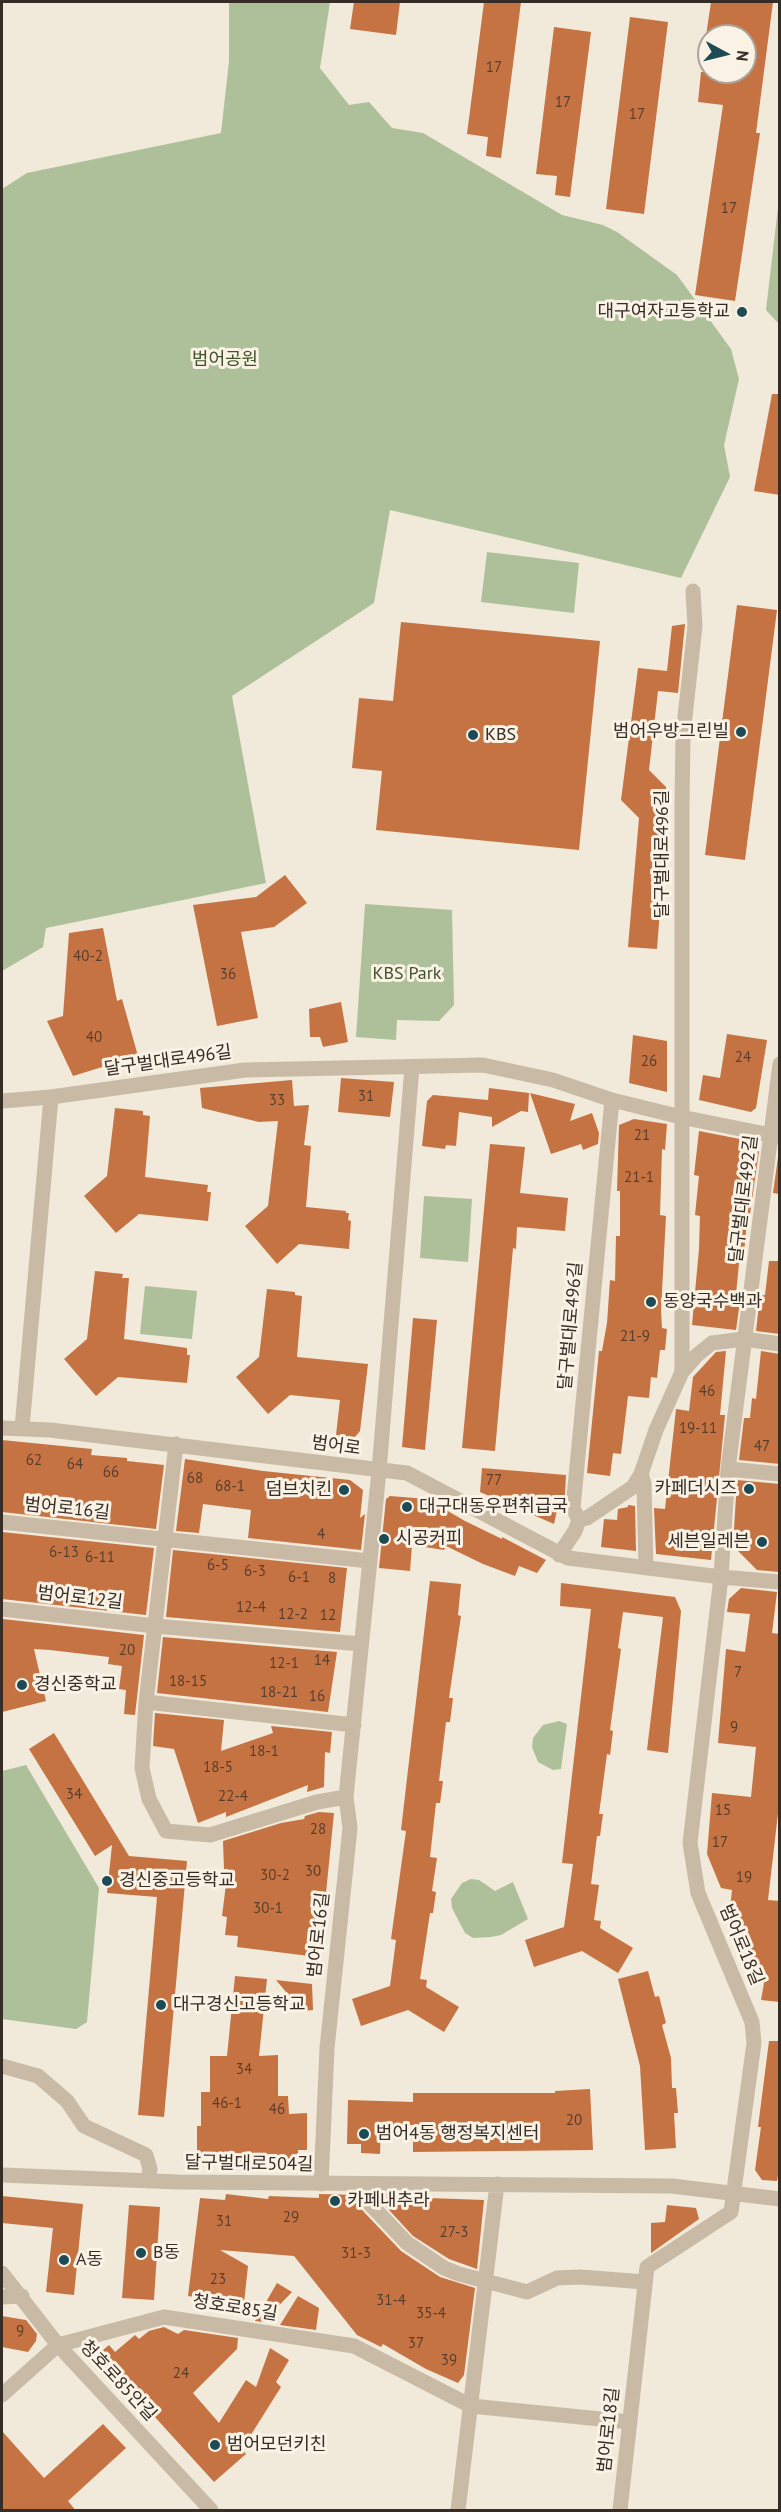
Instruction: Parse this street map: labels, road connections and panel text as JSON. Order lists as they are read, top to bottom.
{
  "streets": {
    "street": [
      "달구벌대로496길",
      "달구벌대로492길",
      "범어로",
      "범어로16길",
      "범어로12길",
      "범어로18길",
      "달구벌대로504길",
      "청호로85길",
      "청호로85안길"
    ]
  },
  "crossings": [
    ["달구벌대로496길", "달구벌대로492길"],
    ["달구벌대로492길", "범어로"],
    ["달구벌대로492길", "범어로18길"],
    ["범어로", "범어로16길"],
    ["범어로", "범어로18길"],
    ["범어로16길", "달구벌대로504길"],
    ["범어로18길", "달구벌대로504길"],
    ["범어로18길", "청호로85길"],
    ["청호로85길", "청호로85안길"]
  ],
  "parks": ["범어공원", "KBS Park"],
  "places": [
    "대구여자고등학교",
    "범어우방그린빌",
    "KBS",
    "동양국수백과",
    "카페더시즈",
    "덤브치킨",
    "대구대동우편취급국",
    "시공커피",
    "세븐일레븐",
    "경신중학교",
    "경신중고등학교",
    "대구경신고등학교",
    "범어4동 행정복지센터",
    "카페내추라",
    "B동",
    "A동",
    "범어모던키친"
  ],
  "house_numbers": [
    "17",
    "17",
    "17",
    "17",
    "40-2",
    "36",
    "40",
    "24",
    "26",
    "31",
    "33",
    "21",
    "21-1",
    "21-9",
    "46",
    "19-11",
    "47",
    "62",
    "64",
    "66",
    "68",
    "77",
    "68-1",
    "4",
    "6-13",
    "6-11",
    "6-5",
    "6-3",
    "6-1",
    "8",
    "12-4",
    "12-2",
    "12",
    "20",
    "14",
    "12-1",
    "7",
    "18-15",
    "18-21",
    "16",
    "9",
    "18-1",
    "18-5",
    "34",
    "22-4",
    "15",
    "28",
    "17",
    "30",
    "30-2",
    "19",
    "30-1",
    "34",
    "46-1",
    "46",
    "20",
    "29",
    "31",
    "27-3",
    "31-3",
    "23",
    "31-4",
    "35-4",
    "9",
    "37",
    "39",
    "24"
  ],
  "north": "right"
}
